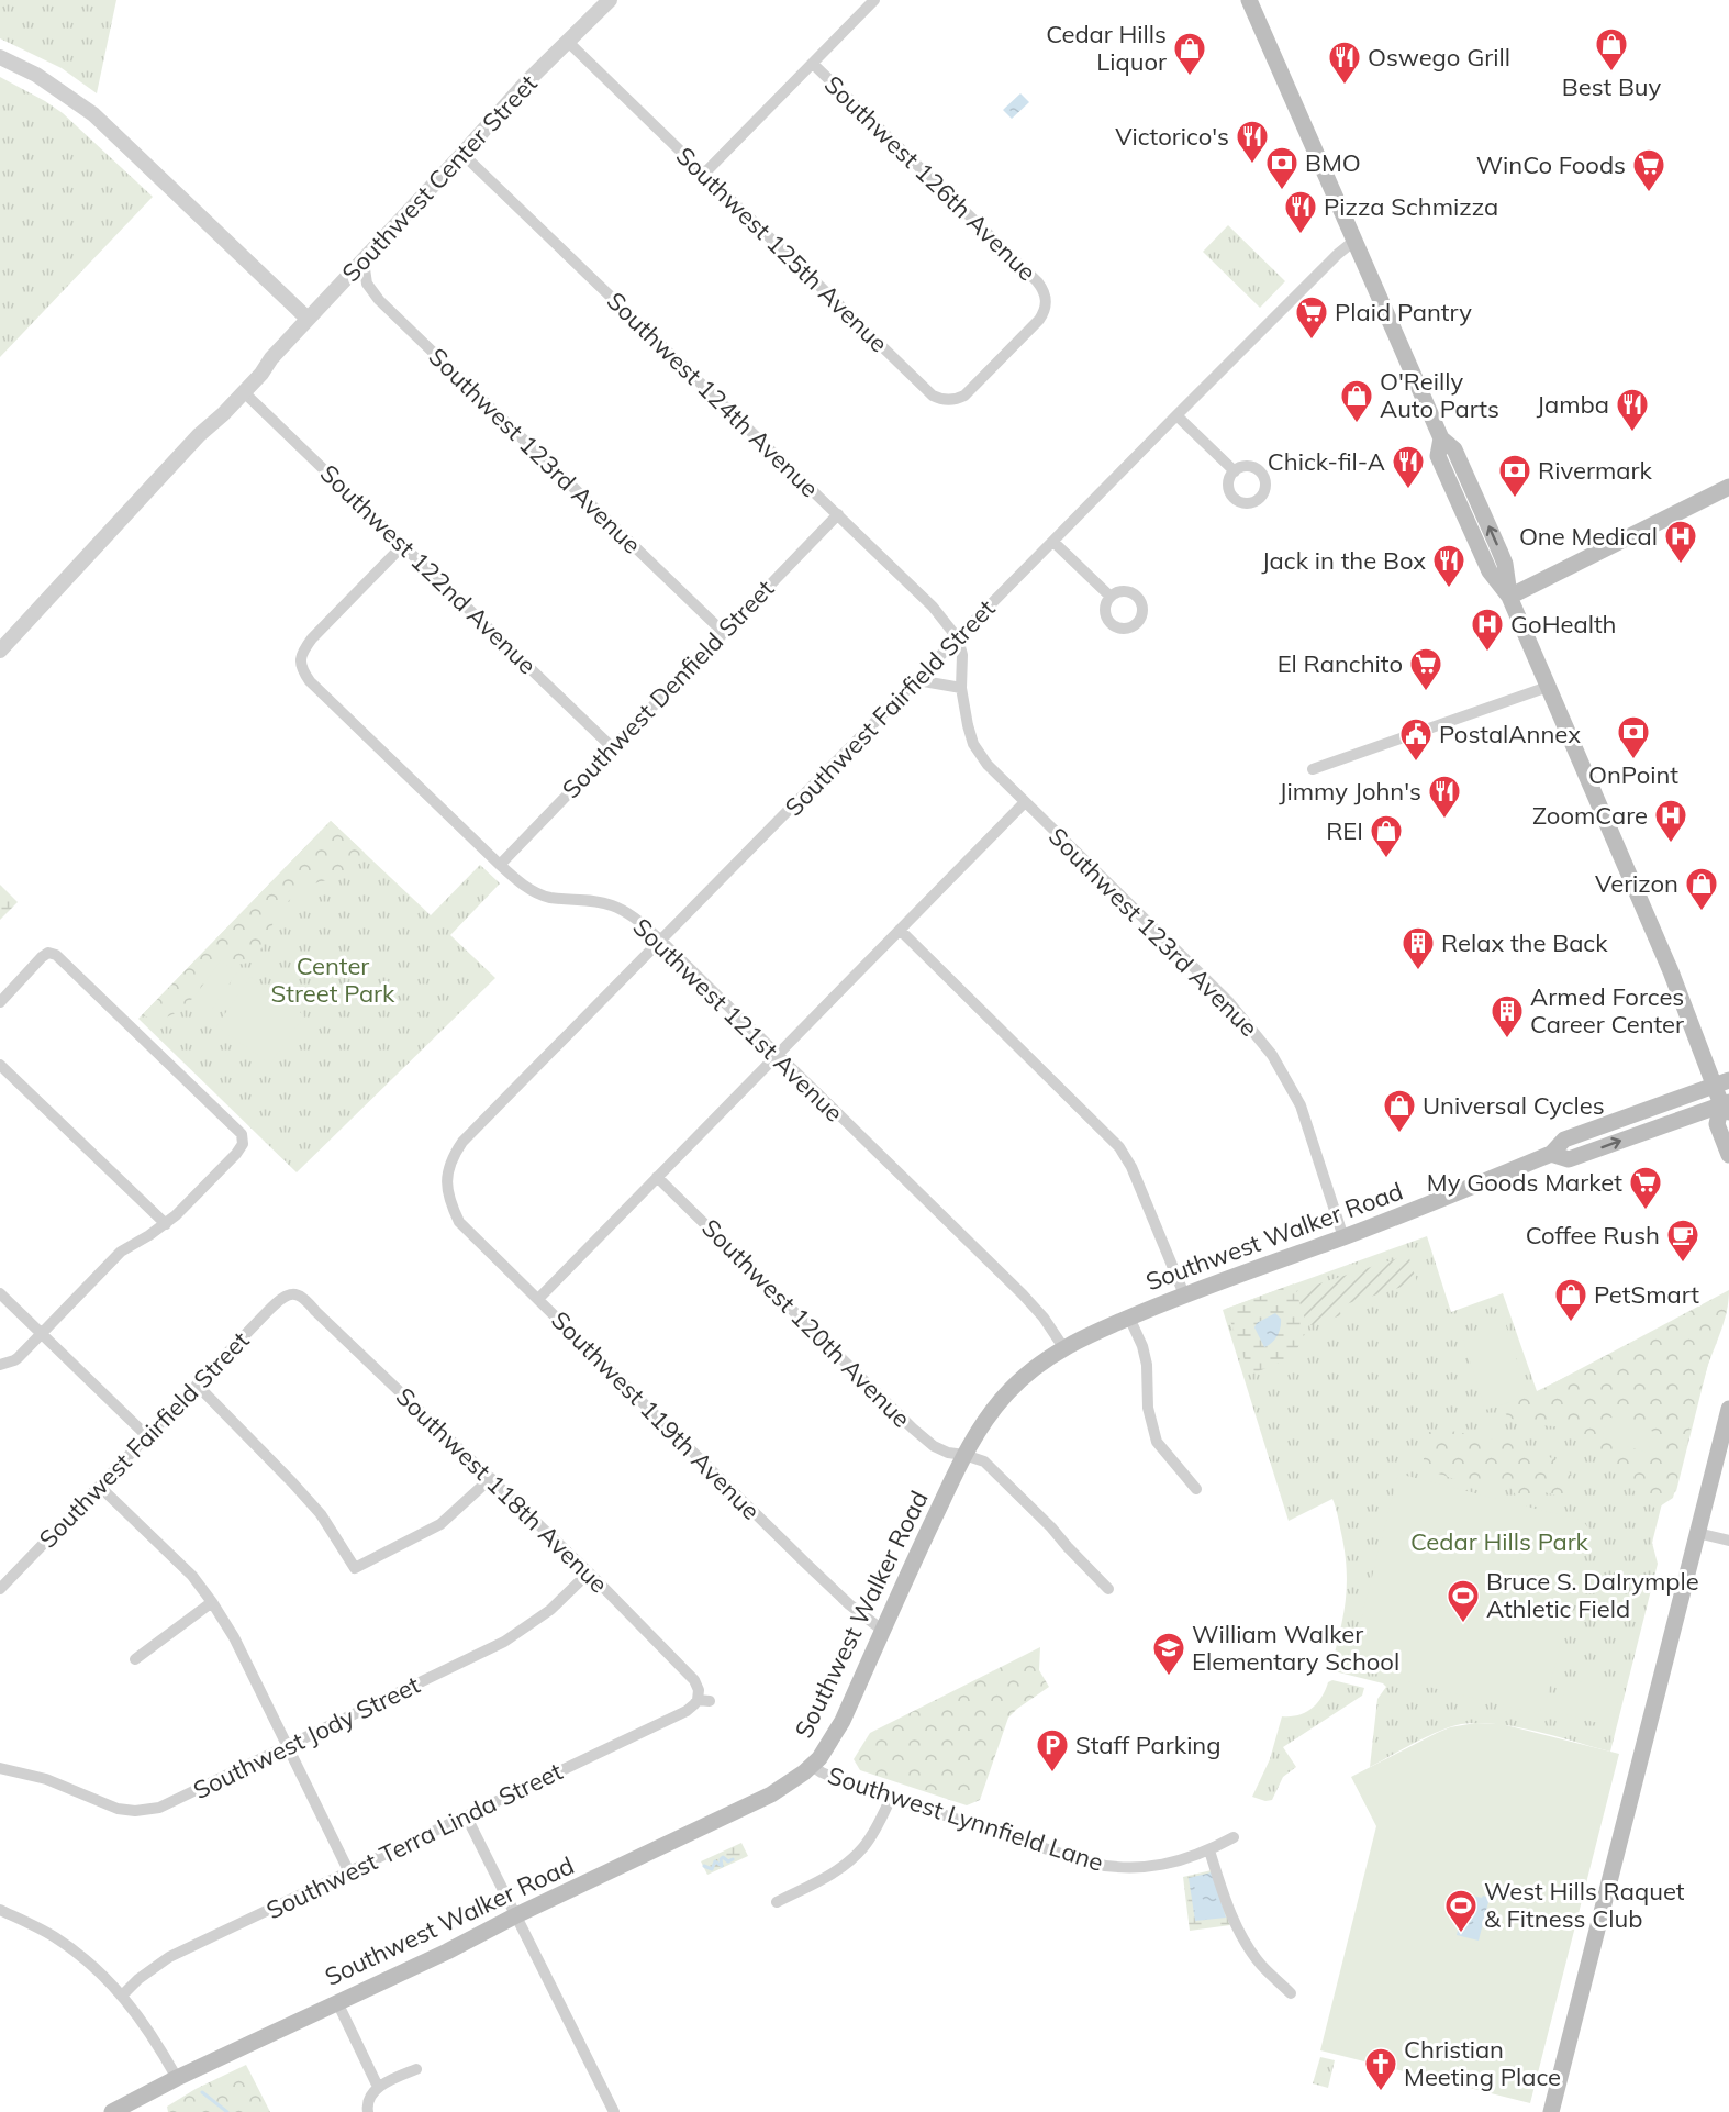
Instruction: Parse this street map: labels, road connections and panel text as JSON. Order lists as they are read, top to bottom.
{
  "streets": {
    "main road": ["Southwest Walker Road"],
    "street": [
      "Southwest Center Street",
      "Southwest 126th Avenue",
      "Southwest 125th Avenue",
      "Southwest 124th Avenue",
      "Southwest 123rd Avenue",
      "Southwest 122nd Avenue",
      "Southwest Denfield Street",
      "Southwest Fairfield Street",
      "Southwest 121st Avenue",
      "Southwest 120th Avenue",
      "Southwest 119th Avenue",
      "Southwest 118th Avenue",
      "Southwest Jody Street",
      "Southwest Lynnfield Lane",
      "Southwest Terra Linda Street"
    ]
  },
  "crossings": [
    ["Southwest Center Street", "Southwest 125th Avenue"],
    ["Southwest Center Street", "Southwest 124th Avenue"],
    ["Southwest Center Street", "Southwest 123rd Avenue"],
    ["Southwest Center Street", "Southwest 122nd Avenue"],
    ["Southwest 126th Avenue", "Southwest 125th Avenue"],
    ["Southwest 124th Avenue", "Southwest 123rd Avenue"],
    ["Southwest 124th Avenue", "Southwest Denfield Street"],
    ["Southwest 124th Avenue", "Southwest Fairfield Street"],
    ["Southwest 123rd Avenue", "Southwest Denfield Street"],
    ["Southwest 123rd Avenue", "Southwest Fairfield Street"],
    ["Southwest 123rd Avenue", "Southwest Walker Road"],
    ["Southwest 122nd Avenue", "Southwest Denfield Street"],
    ["Southwest 122nd Avenue", "Southwest 121st Avenue"],
    ["Southwest Denfield Street", "Southwest 121st Avenue"],
    ["Southwest Fairfield Street", "Southwest 121st Avenue"],
    ["Southwest Fairfield Street", "Southwest 119th Avenue"],
    ["Southwest Fairfield Street", "Southwest 118th Avenue"],
    ["Southwest 121st Avenue", "Southwest Walker Road"],
    ["Southwest Walker Road", "Southwest 120th Avenue"],
    ["Southwest Walker Road", "Southwest 119th Avenue"],
    ["Southwest Walker Road", "Southwest Lynnfield Lane"],
    ["Southwest 118th Avenue", "Southwest Jody Street"],
    ["Southwest 118th Avenue", "Southwest Terra Linda Street"]
  ],
  "parks": ["Center Street Park", "Cedar Hills Park"],
  "places": {
    "shop": [
      "Best Buy",
      "Cedar Hills Liquor",
      "O'Reilly Auto Parts",
      "REI",
      "Verizon",
      "Universal Cycles",
      "PetSmart"
    ],
    "restaurant": [
      "Oswego Grill",
      "Victorico's",
      "Pizza Schmizza",
      "Jamba",
      "Chick-fil-A",
      "Jack in the Box",
      "Jimmy John's"
    ],
    "bank": ["BMO", "Rivermark", "OnPoint"],
    "supermarket": [
      "WinCo Foods",
      "Plaid Pantry",
      "El Ranchito",
      "My Goods Market"
    ],
    "hospital": ["One Medical", "GoHealth", "ZoomCare"],
    "public building": ["PostalAnnex"],
    "building": ["Relax the Back", "Armed Forces Career Center"],
    "cafe": ["Coffee Rush"],
    "sports": ["Bruce S. DaIrymple Athletic Field", "West Hills Raquet & Fitness Club"],
    "school or university": ["William Walker Elementary School"],
    "parking": ["Staff Parking"],
    "church": ["Christian Meeting Place"]
  }
}
